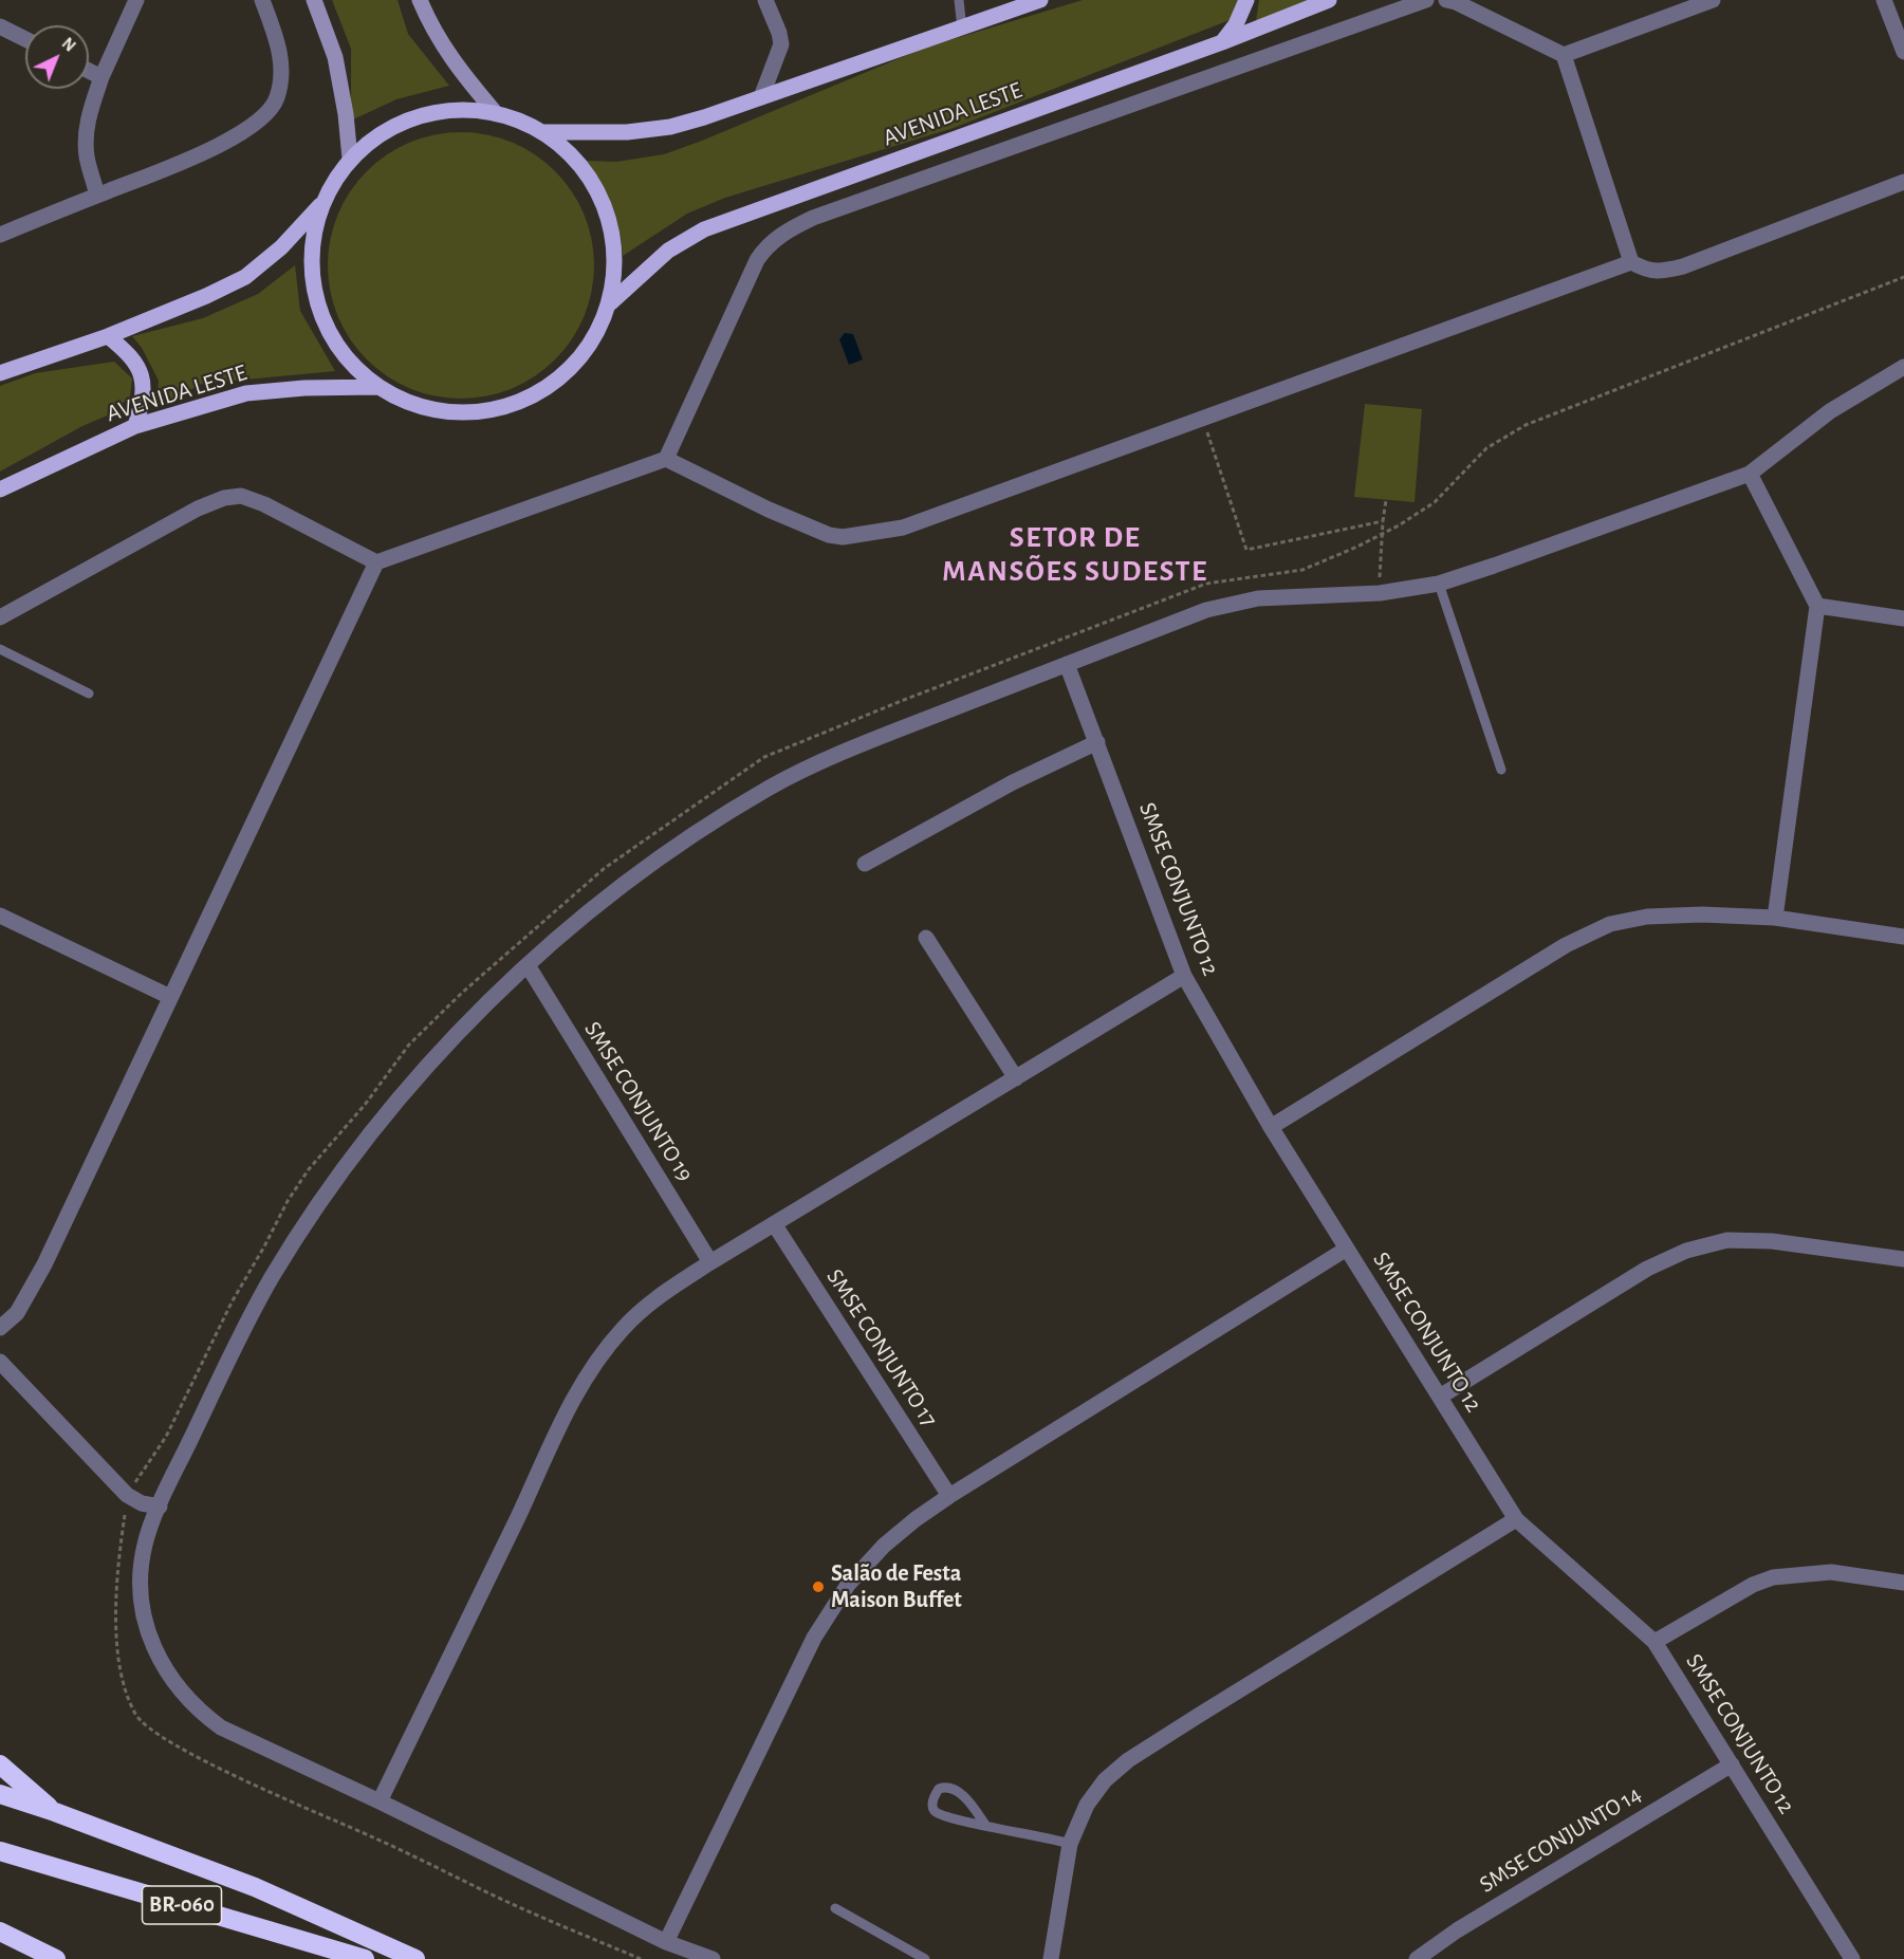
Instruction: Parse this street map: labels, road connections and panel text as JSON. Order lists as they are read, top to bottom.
{
  "streets": {
    "highway": ["BR-060"],
    "main road": ["AVENIDA LESTE"],
    "street": [
      "SMSE CONJUNTO 12",
      "SMSE CONJUNTO 19",
      "SMSE CONJUNTO 17",
      "SMSE CONJUNTO 14"
    ]
  },
  "crossings": [
    ["SMSE CONJUNTO 12", "SMSE CONJUNTO 14"]
  ],
  "districts": ["SETOR DE MANSÕES SUDESTE"],
  "places": ["Salão de Festa Maison Buffet"],
  "north": "top right"
}
